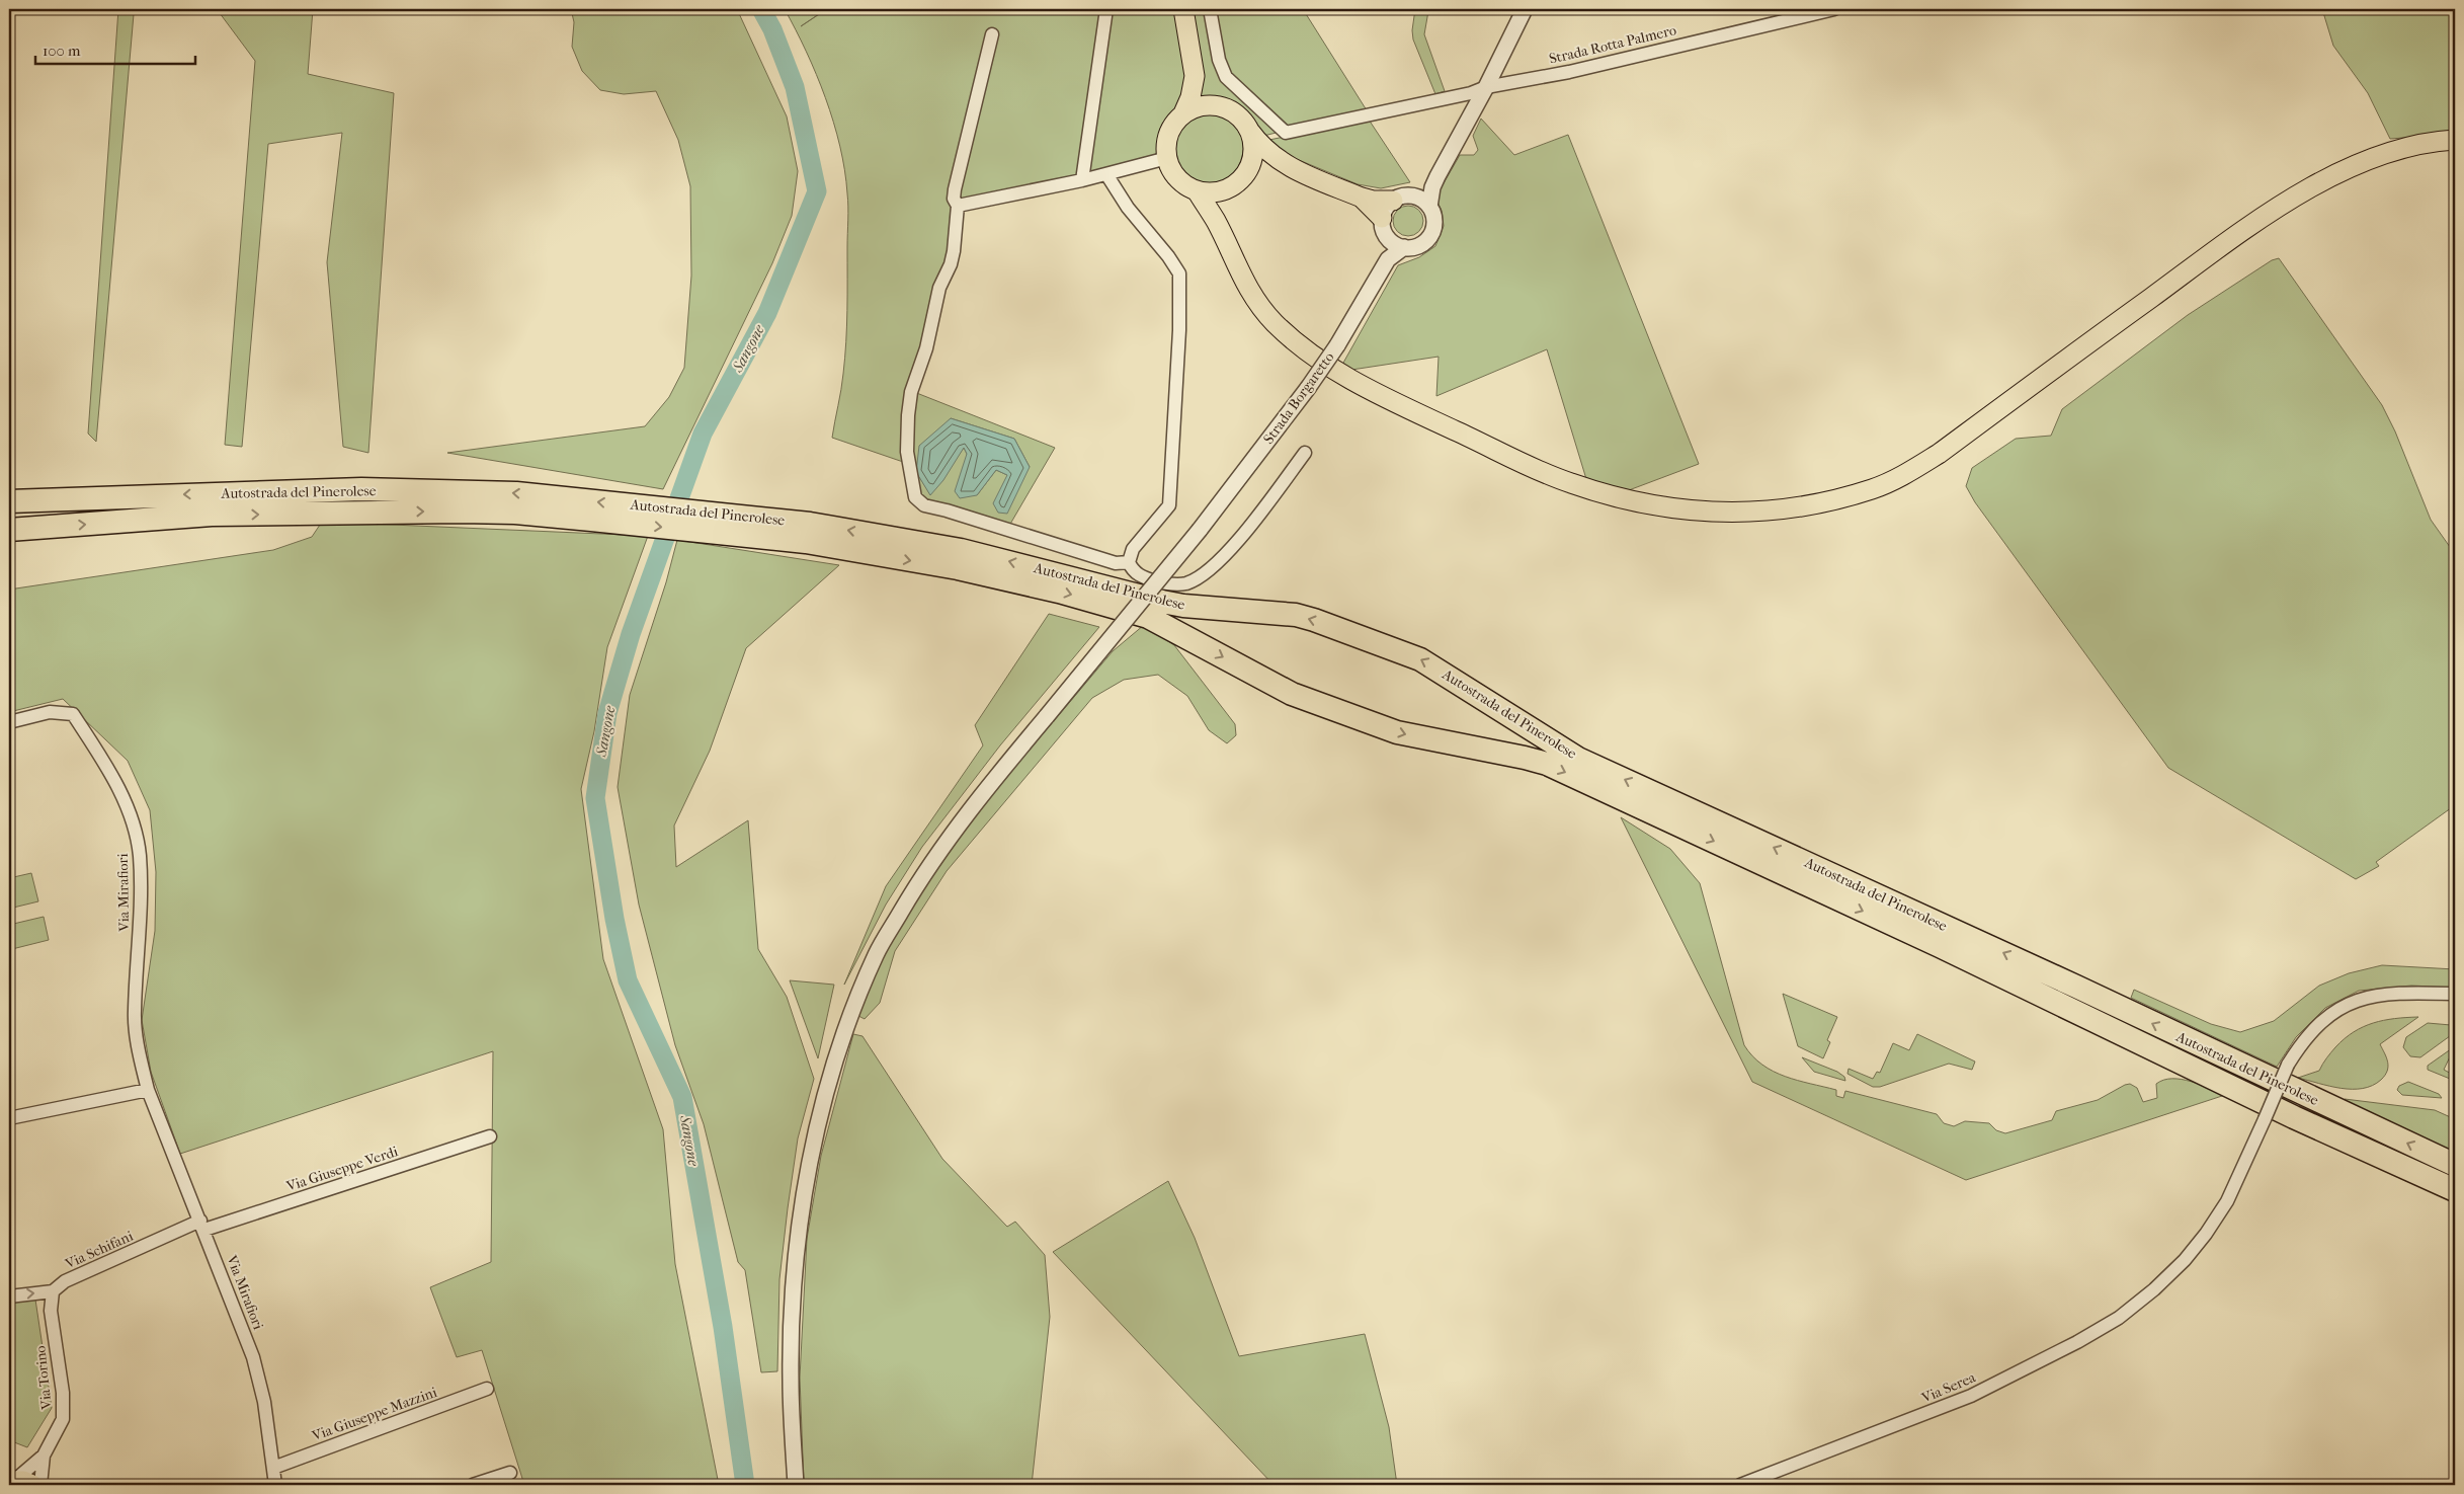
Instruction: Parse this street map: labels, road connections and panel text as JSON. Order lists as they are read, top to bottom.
{
  "streets": {
    "highway": ["Autostrada del Pinerolese"],
    "street": [
      "Strada Rotta Palmero",
      "Strada Borgaretto",
      "Via Mirafiori",
      "Via Giuseppe Verdi",
      "Via Schifani",
      "Via Torino",
      "Via Serea",
      "Via Giuseppe Mazzini"
    ]
  },
  "crossings": [
    ["Via Mirafiori", "Via Giuseppe Verdi"],
    ["Via Mirafiori", "Via Schifani"],
    ["Via Mirafiori", "Via Giuseppe Mazzini"],
    ["Via Giuseppe Verdi", "Via Schifani"],
    ["Via Schifani", "Via Torino"]
  ],
  "water": ["Sangone"],
  "scale_bar": "100 m"
}
